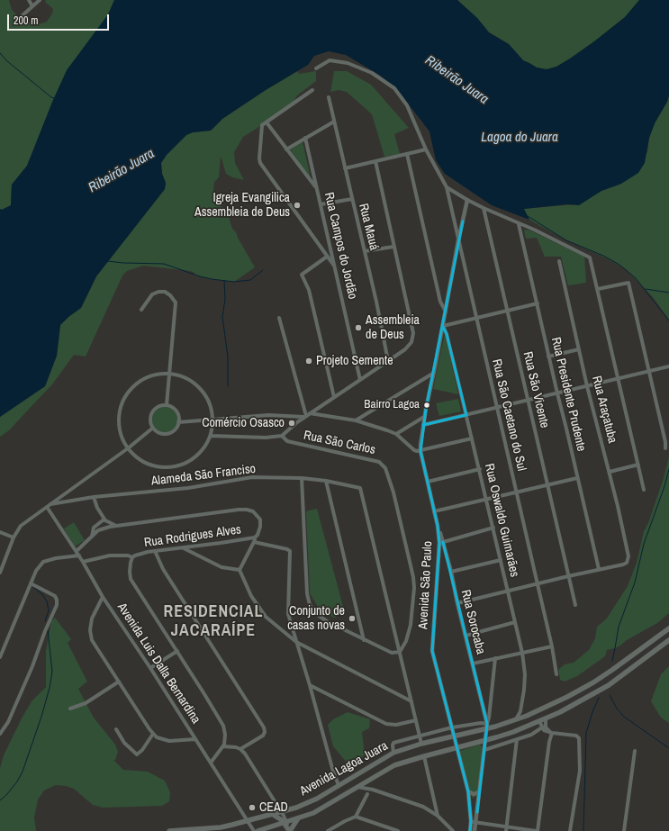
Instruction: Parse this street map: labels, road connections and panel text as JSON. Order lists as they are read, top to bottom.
{
  "streets": {
    "main road": ["Avenida Lagoa Juara"],
    "street": [
      "Rua Mauá",
      "Rua Campos do Jordão",
      "Rua São Vicente",
      "Rua Presidente Prudente",
      "Rua Araçatuba",
      "Rua São Caetano do Sul",
      "Rua São Carlos",
      "Alameda São Franciso",
      "Rua Oswaldo Guimarães",
      "Rua Rodrigues Alves",
      "Avenida São Paulo",
      "Rua Sorocaba",
      "Avenida Luis Dalla Bernardina"
    ]
  },
  "crossings": [
    ["Rua Mauá", "Rua São Carlos"],
    ["Rua Campos do Jordão", "Rua São Carlos"],
    ["Rua Presidente Prudente", "Rua Araçatuba"],
    ["Rua São Caetano do Sul", "Avenida São Paulo"],
    ["Rua São Carlos", "Alameda São Franciso"],
    ["Alameda São Franciso", "Avenida Luis Dalla Bernardina"],
    ["Rua Oswaldo Guimarães", "Avenida São Paulo"],
    ["Rua Oswaldo Guimarães", "Avenida Lagoa Juara"],
    ["Rua Rodrigues Alves", "Avenida Luis Dalla Bernardina"],
    ["Avenida São Paulo", "Rua Sorocaba"],
    ["Avenida São Paulo", "Avenida Lagoa Juara"],
    ["Rua Sorocaba", "Avenida Lagoa Juara"],
    ["Avenida Luis Dalla Bernardina", "Avenida Lagoa Juara"]
  ],
  "districts": ["RESIDENCIAL JACARAÍPE"],
  "water": ["Ribeirão Juara", "Lagoa do Juara"],
  "places": [
    "Igreja Evangilica Assembleia de Deus",
    "Assembleia de Deus",
    "Projeto Semente",
    "Bairro Lagoa",
    "Comércio Osasco",
    "Conjunto de casas novas",
    "CEAD"
  ],
  "scale_bar": "200 m"
}
